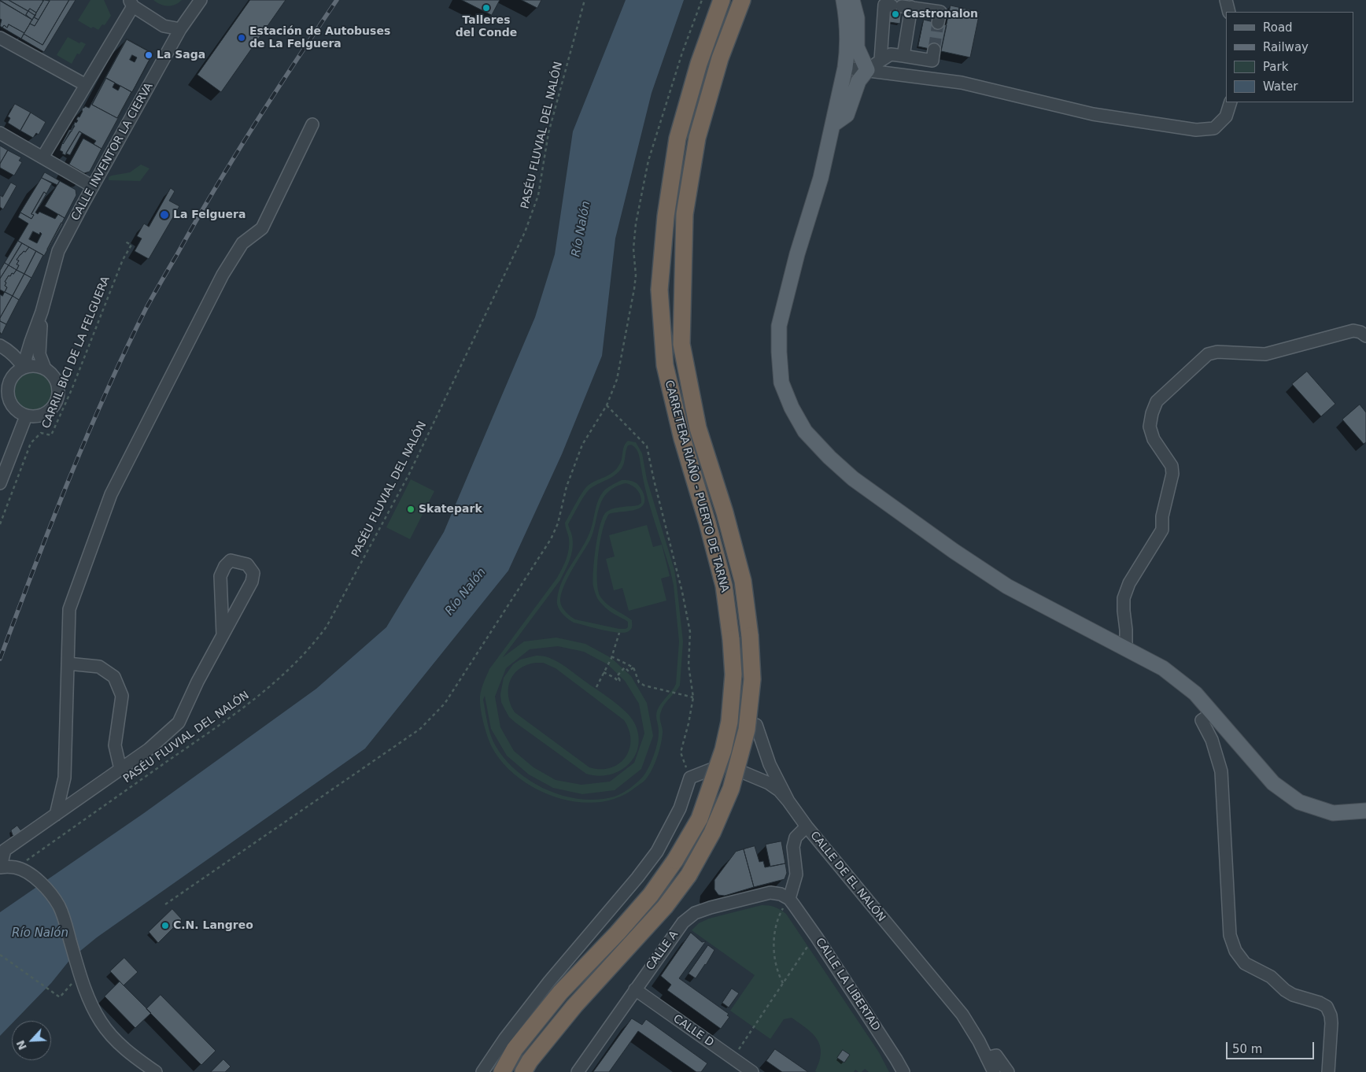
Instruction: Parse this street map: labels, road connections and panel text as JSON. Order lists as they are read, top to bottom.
{
  "streets": {
    "highway": ["CARRETERA RIAÑO - PUERTO DE TARNA"],
    "street": [
      "CALLE INVENTOR LA CIERVA",
      "CALLE DE EL NALÓN",
      "CALLE A",
      "CALLE LA LIBERTAD",
      "CALLE D"
    ],
    "path": ["PASÉU FLUVIAL DEL NALÓN", "CARRIL BICI DE LA FELGUERA"]
  },
  "crossings": [
    ["CALLE A", "CALLE LA LIBERTAD"],
    ["CALLE A", "CALLE D"]
  ],
  "water": ["Río Nalón"],
  "places": [
    "Talleres del Conde",
    "Castronalon",
    "Estación de Autobuses de La Felguera",
    "La Saga",
    "La Felguera",
    "Skatepark",
    "C.N. Langreo"
  ],
  "legend": [
    "Road",
    "Railway",
    "Park",
    "Water"
  ],
  "scale_bar": "50 m",
  "north": "bottom left"
}
